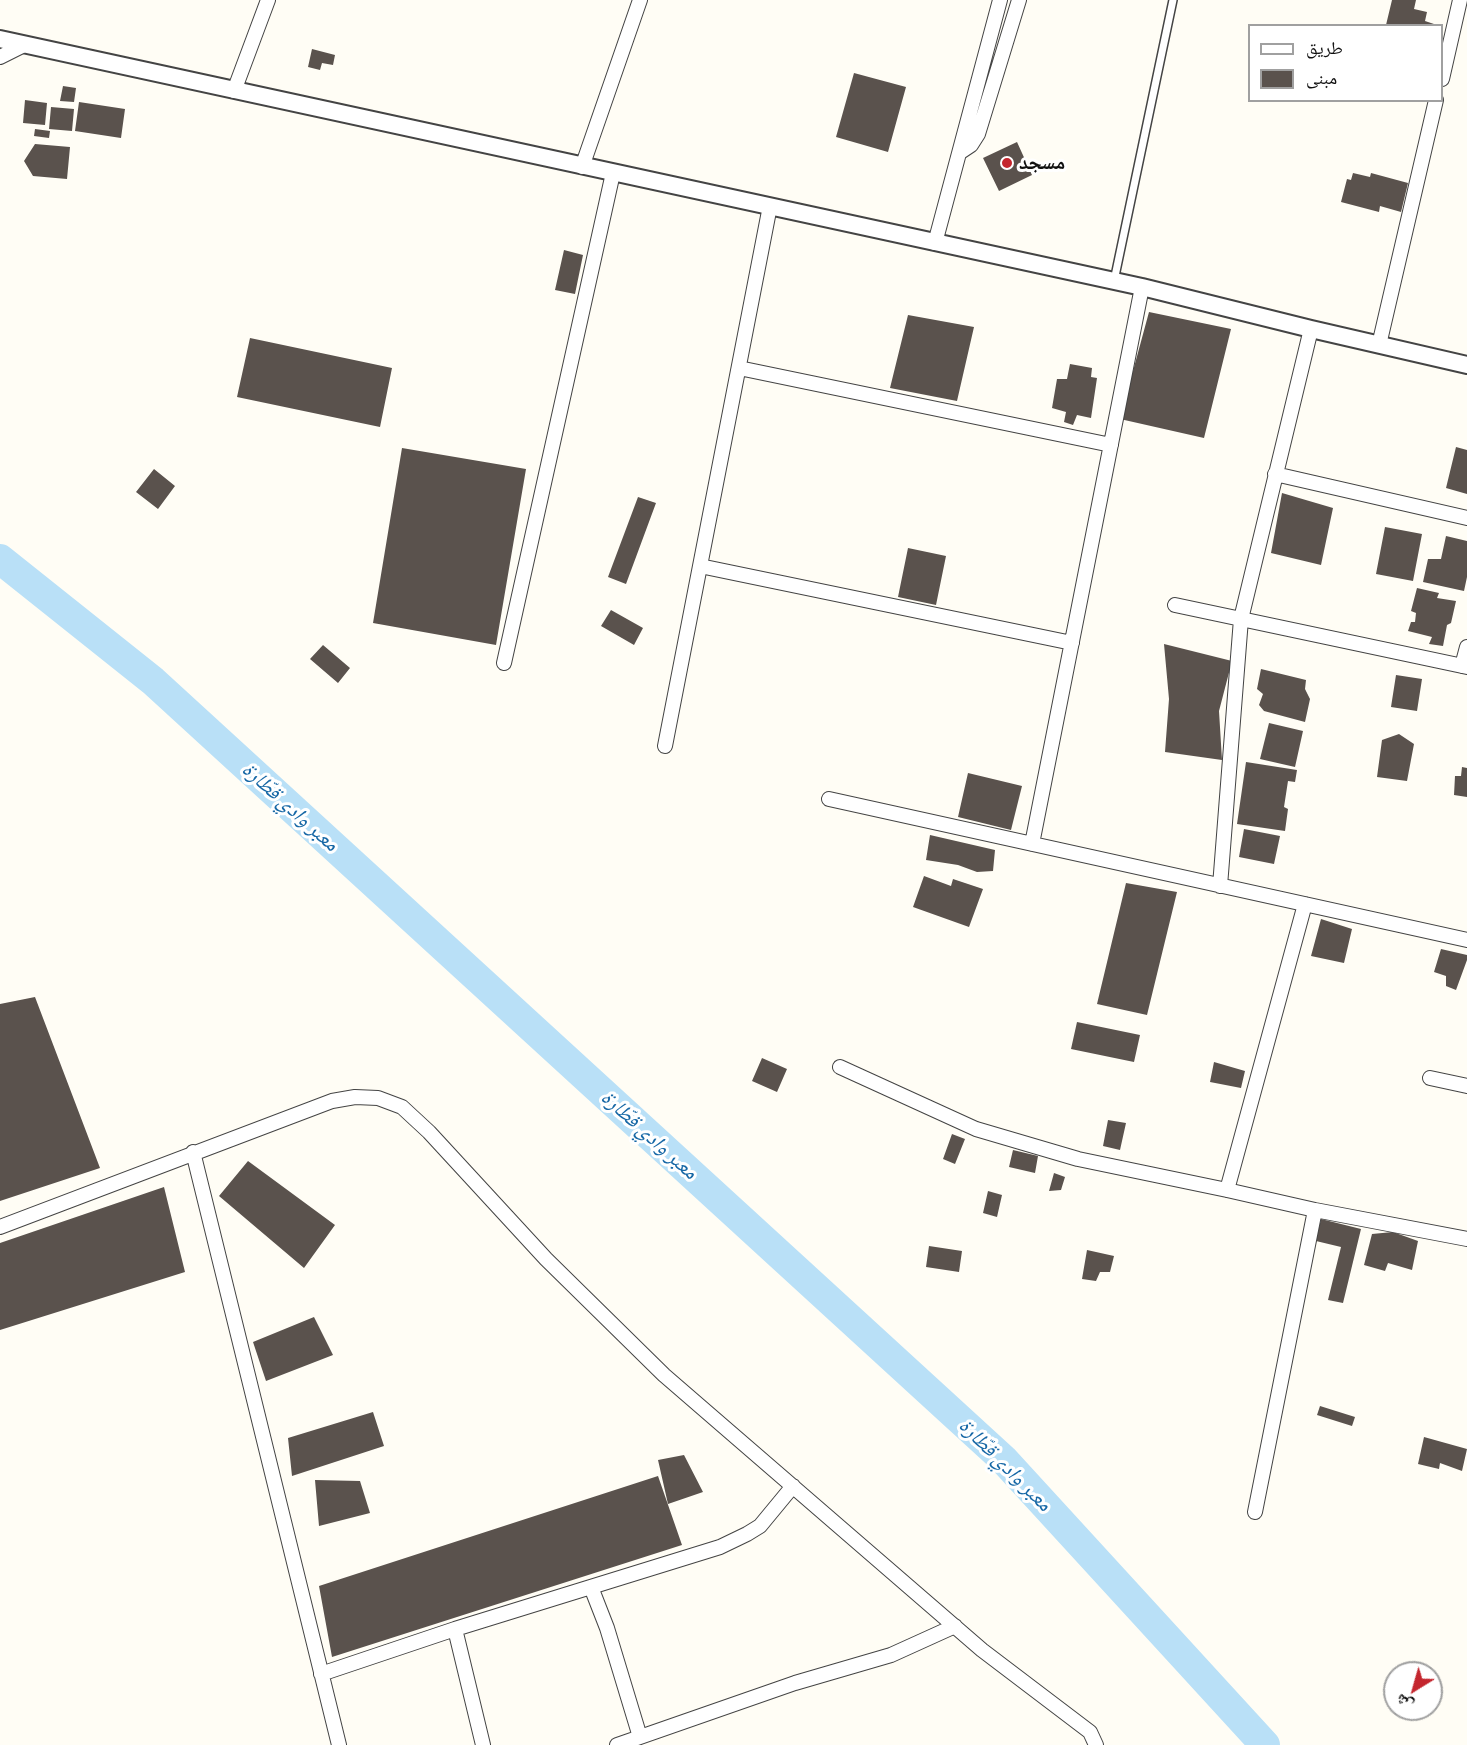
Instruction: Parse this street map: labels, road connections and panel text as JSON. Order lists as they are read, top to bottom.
{
  "water": ["معبر وادي قطّارة"],
  "places": ["مسجد"],
  "legend": ["طريق", "مبنى"],
  "north": "bottom left"
}
